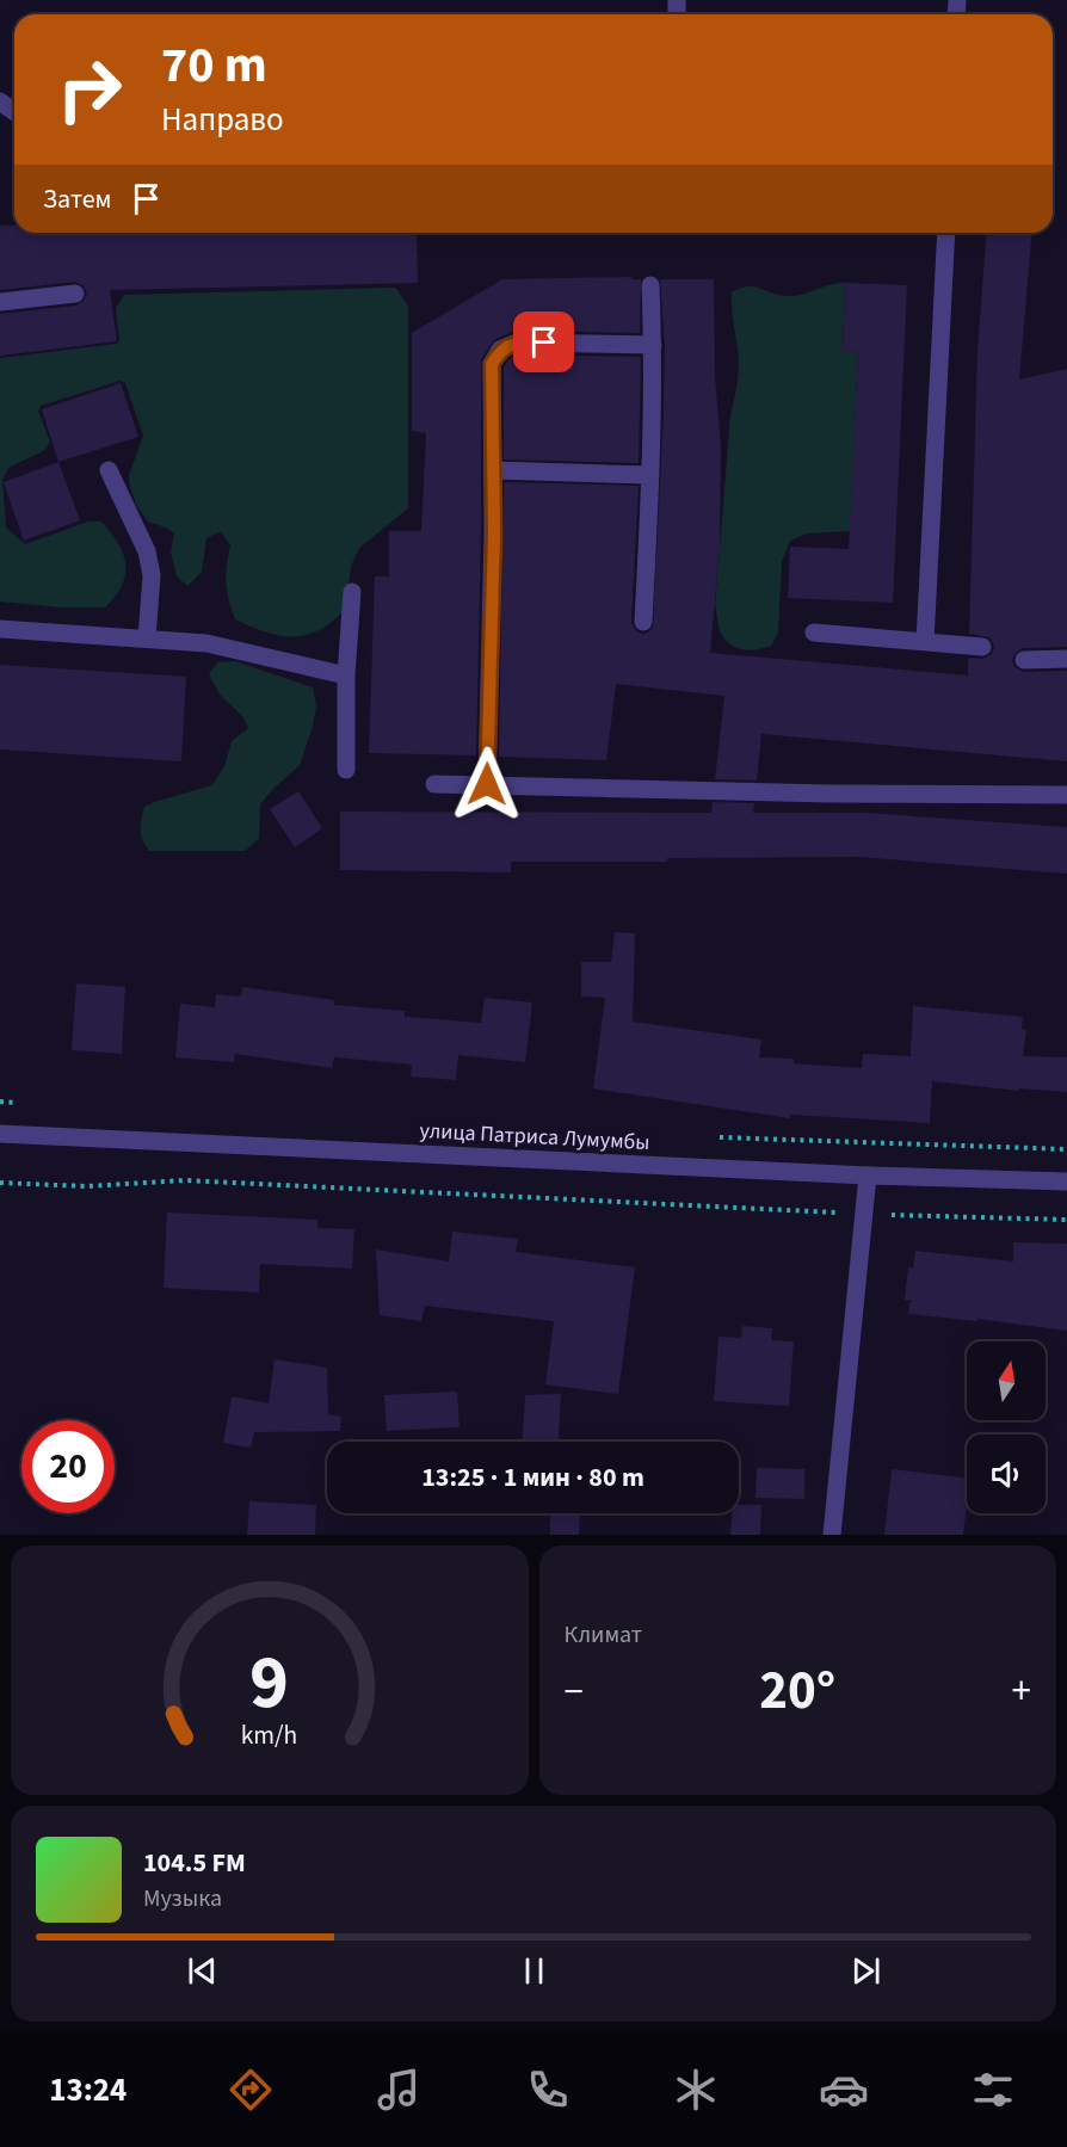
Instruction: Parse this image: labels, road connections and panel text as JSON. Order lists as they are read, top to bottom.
{
  "streets": {
    "street": ["улица Патриса Лумумбы"]
  },
  "north": "top",
  "page": {
    "turn": ["70 m", "Направо"],
    "then": "Затем",
    "limit": "20",
    "trip": "13:25 · 1 мин · 80 m",
    "tile": "Климат",
    "heat": ["−", "20°", "+"],
    "song": ["104.5 FM", "Музыка"],
    "tabs": "13:24",
    "gauge": ["9", "km/h"]
  }
}
